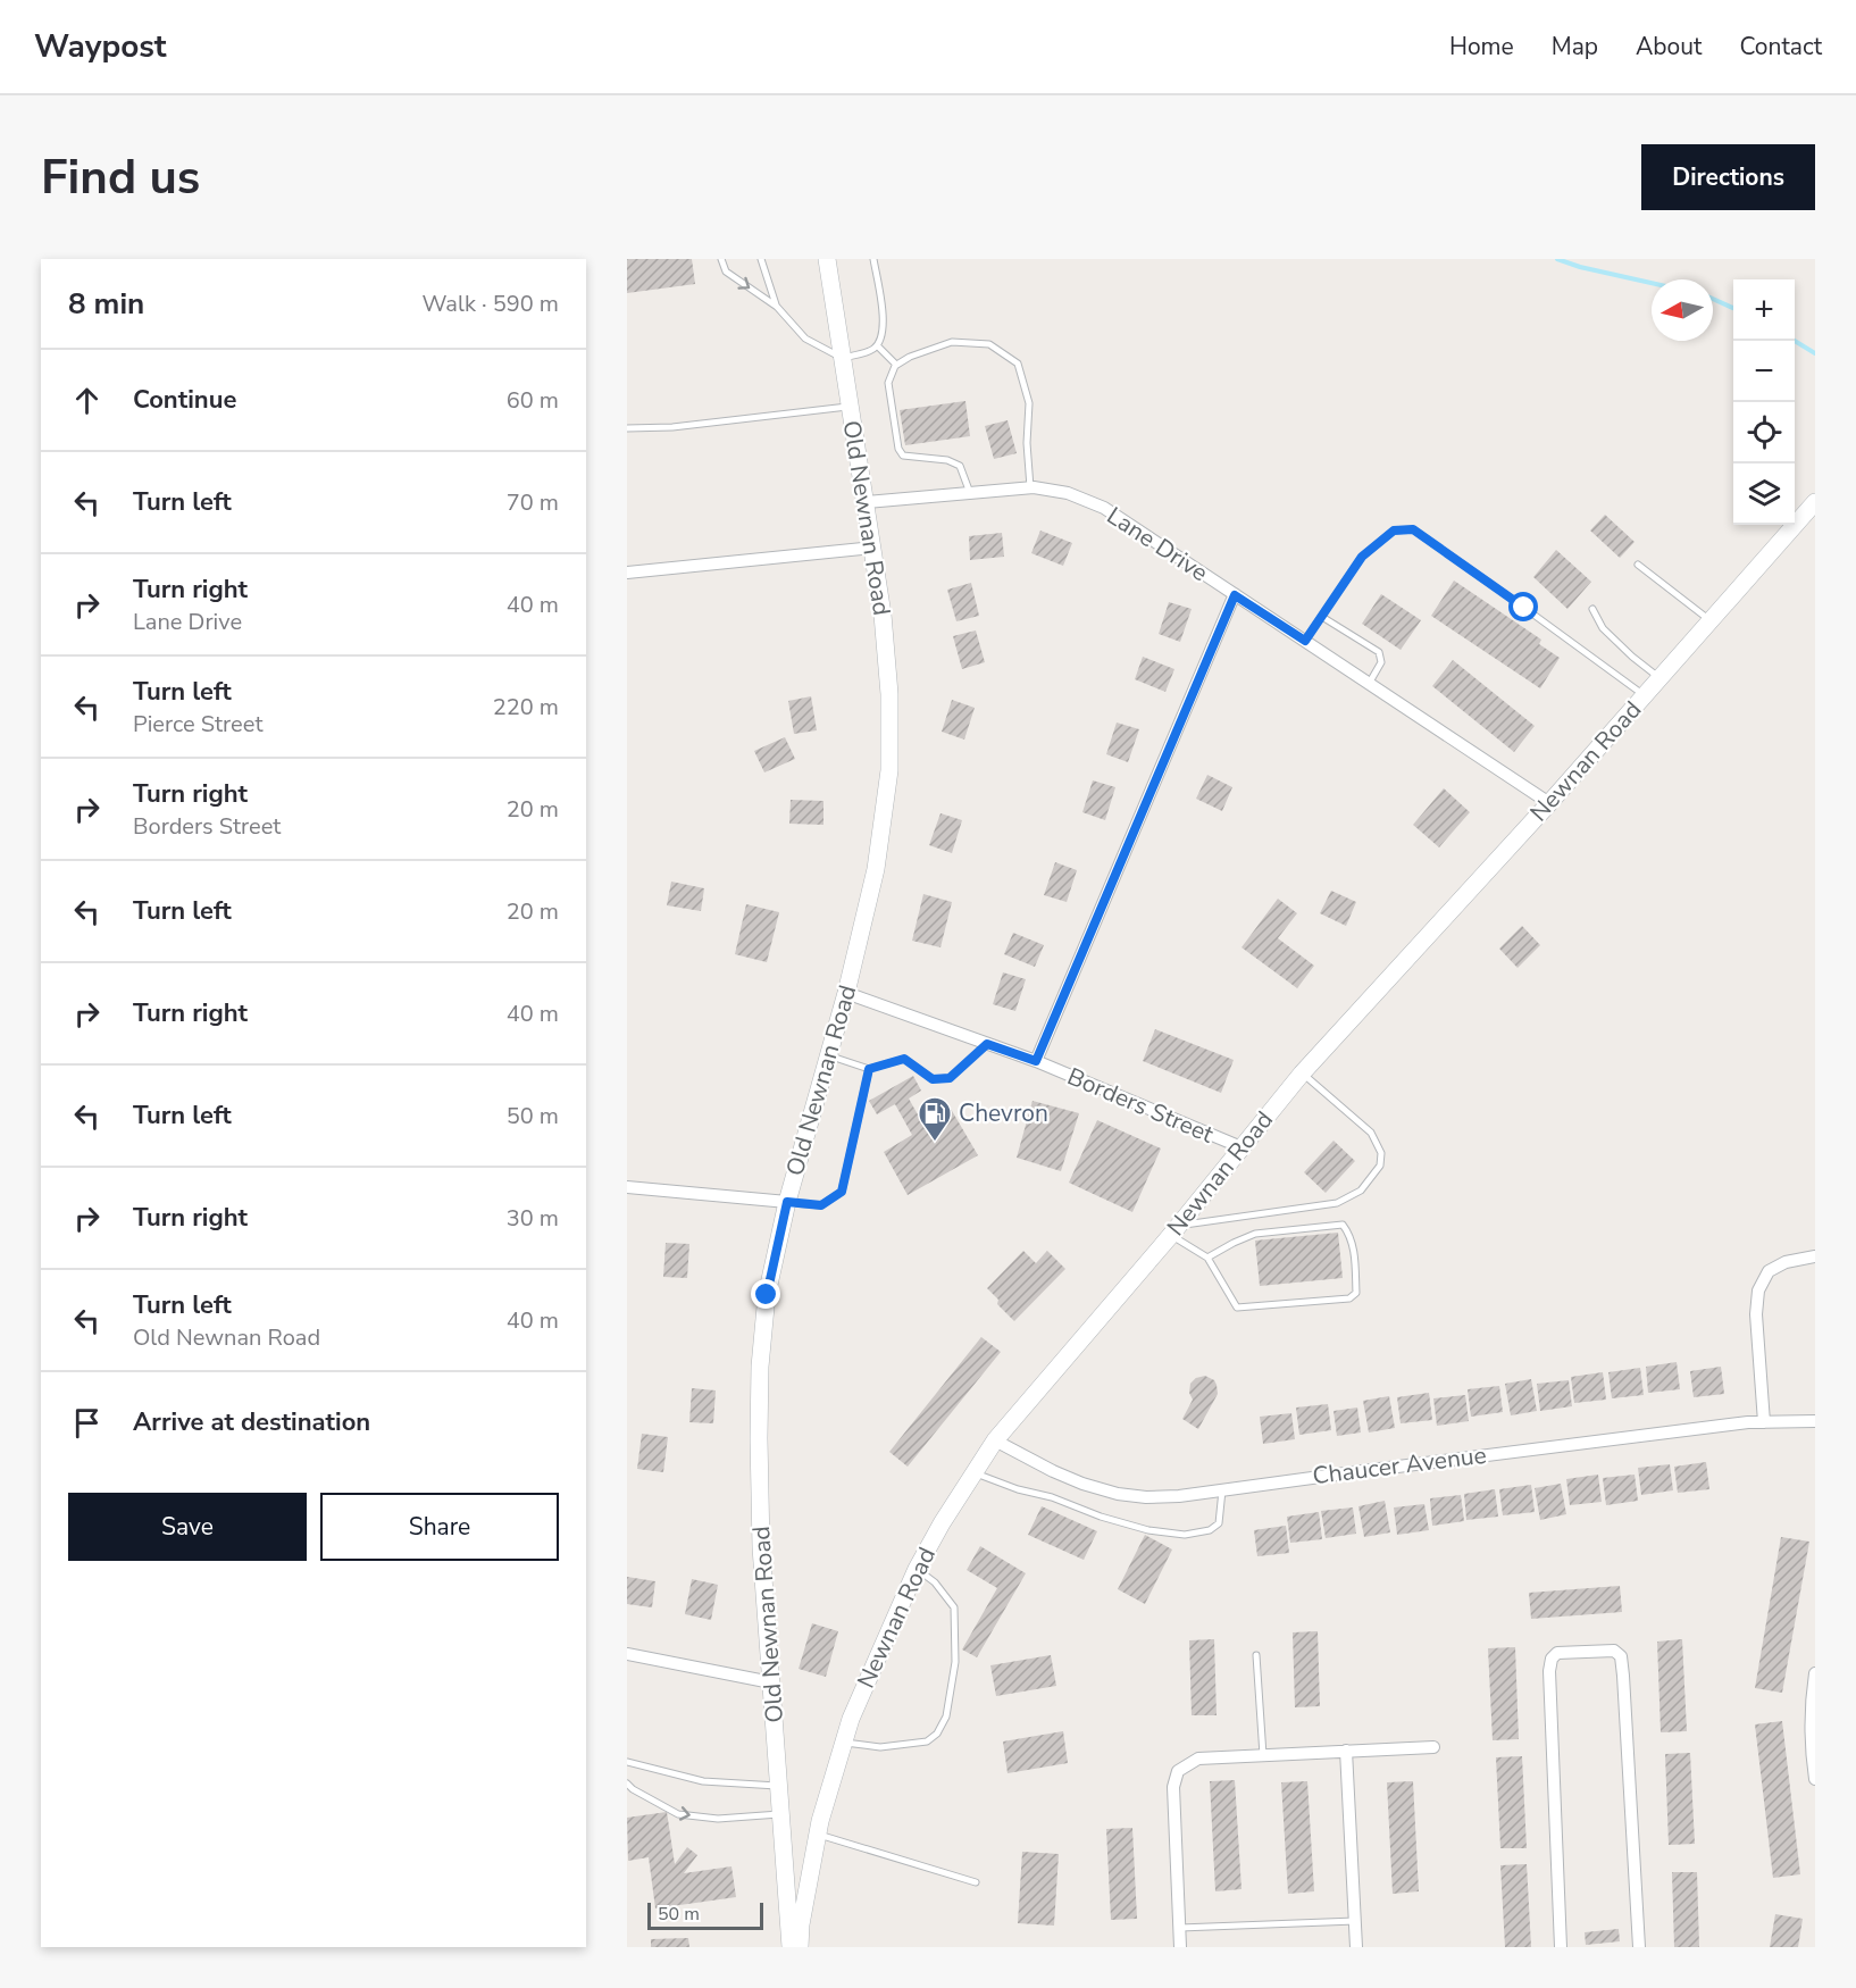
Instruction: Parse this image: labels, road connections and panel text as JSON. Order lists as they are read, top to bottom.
{
  "streets": {
    "main road": ["Old Newnan Road", "Newnan Road"],
    "street": ["Lane Drive", "Borders Street", "Chaucer Avenue"]
  },
  "crossings": [
    ["Old Newnan Road", "Lane Drive"],
    ["Old Newnan Road", "Borders Street"],
    ["Lane Drive", "Newnan Road"],
    ["Newnan Road", "Borders Street"],
    ["Newnan Road", "Chaucer Avenue"]
  ],
  "places": {
    "fuel station": ["Chevron"]
  },
  "scale_bar": "50 m",
  "north": "left",
  "page": {
    "header": "Waypost",
    "nav": [
      "Home",
      "Map",
      "About",
      "Contact"
    ],
    "buttons": [
      "Directions",
      ["Save", "Share"]
    ],
    "title": "Find us",
    "heading": ["8 min", "Walk · 590 m"],
    "map_buttons": ["+", "−"],
    "list": [
      ["Continue", "60 m"],
      ["Turn left", "70 m"],
      ["Turn right", "Lane Drive", "40 m"],
      ["Turn left", "Pierce Street", "220 m"],
      ["Turn right", "Borders Street", "20 m"],
      ["Turn left", "20 m"],
      ["Turn right", "40 m"],
      ["Turn left", "50 m"],
      ["Turn right", "30 m"],
      ["Turn left", "Old Newnan Road", "40 m"],
      "Arrive at destination"
    ],
    "scale": "50 m"
  }
}
